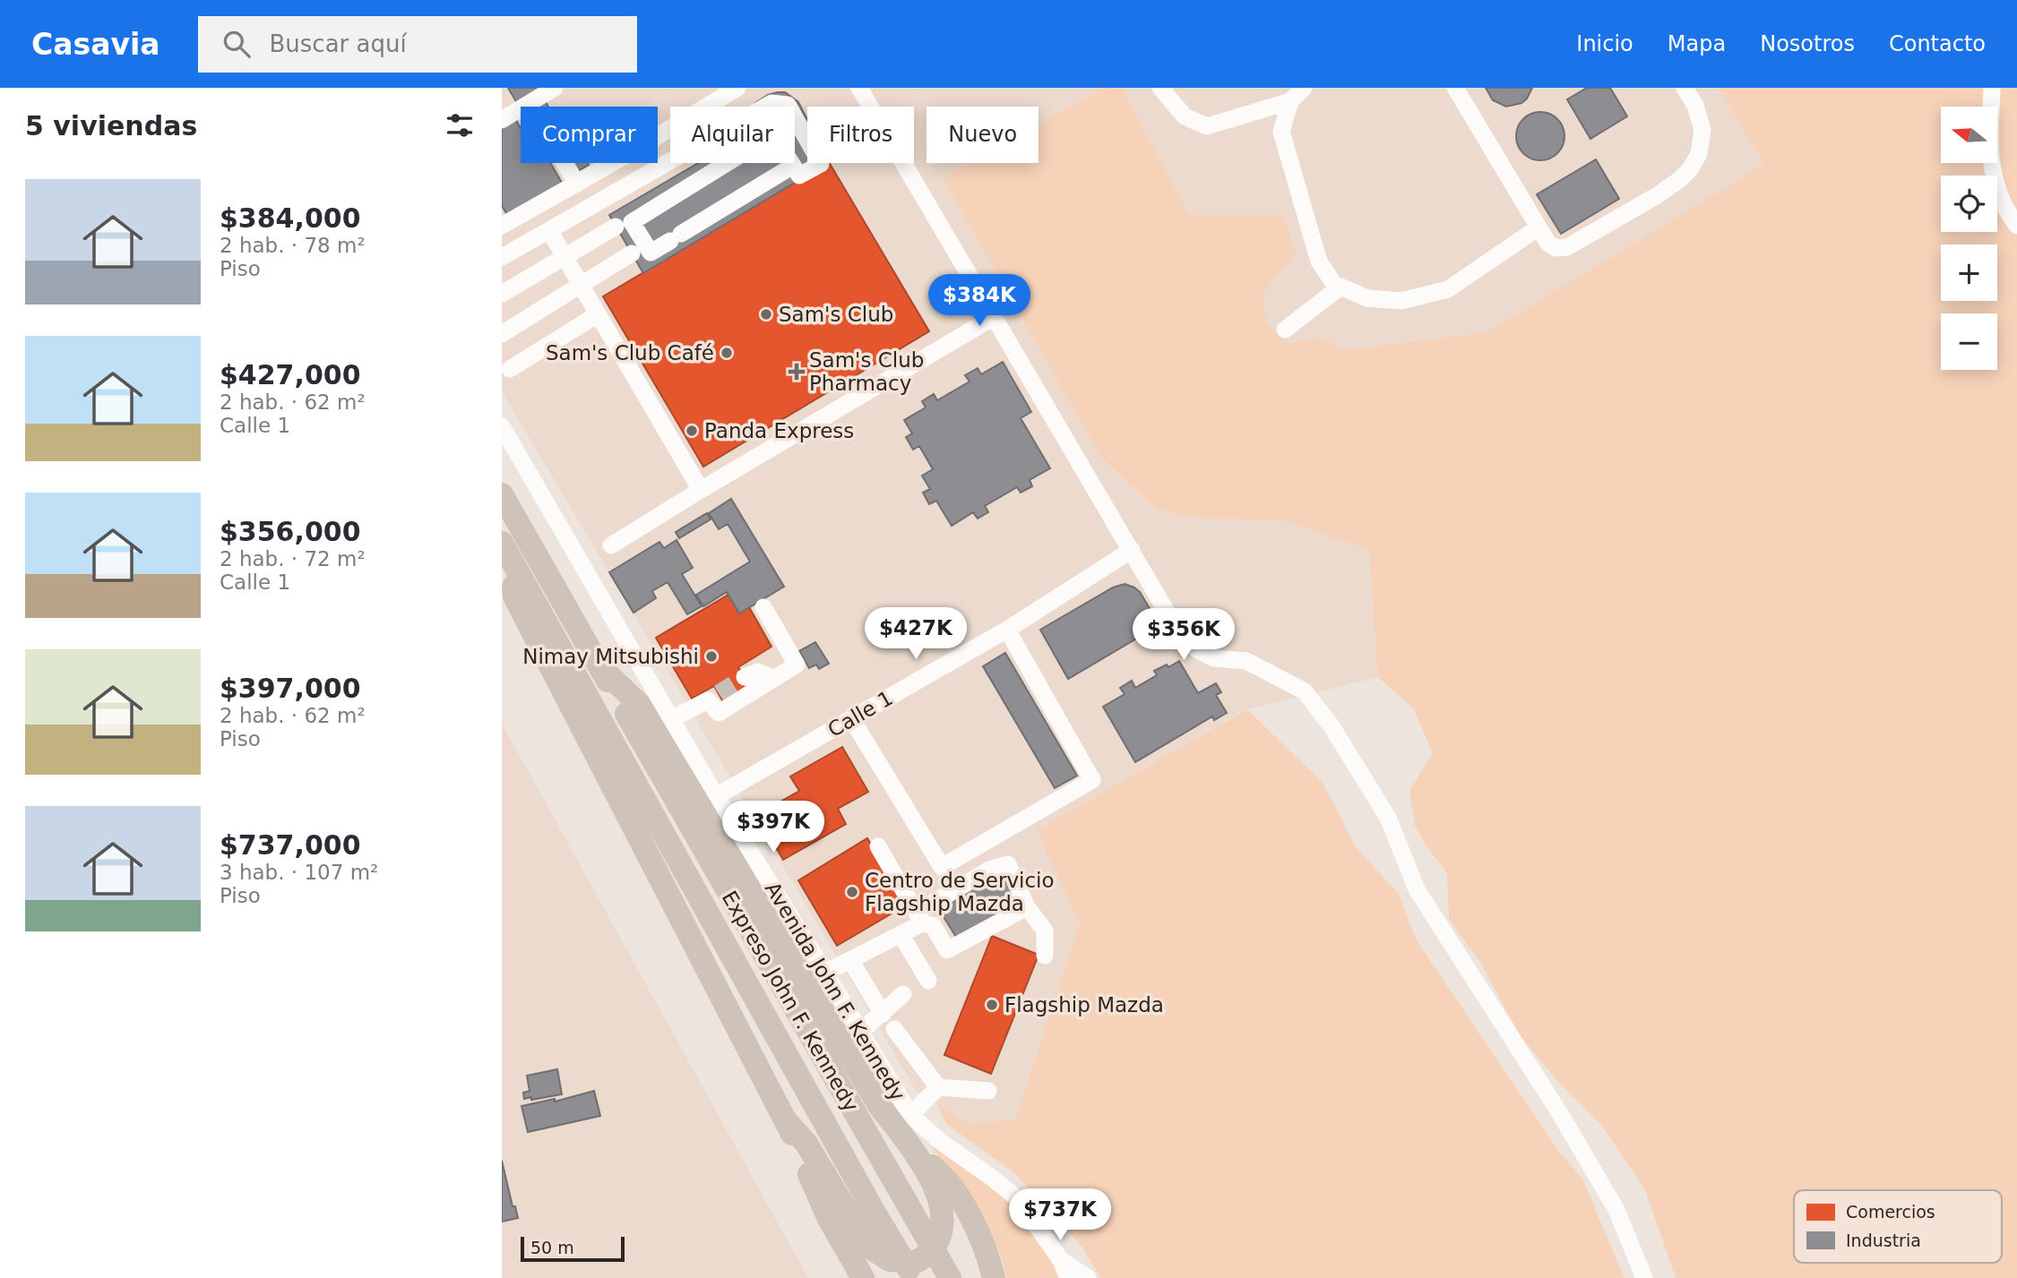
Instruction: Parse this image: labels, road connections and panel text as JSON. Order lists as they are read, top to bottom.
{
  "streets": {
    "highway": ["Expreso John F. Kennedy"],
    "street": ["Calle 1", "Avenida John F. Kennedy"]
  },
  "crossings": [
    ["Calle 1", "Avenida John F. Kennedy"]
  ],
  "places": {
    "other": [
      "Sam's Club",
      "Sam's Club Café",
      "Panda Express",
      "Nimay Mitsubishi",
      "Centro de Servicio Flagship Mazda",
      "Flagship Mazda"
    ],
    "health": ["Sam's Club Pharmacy"]
  },
  "legend": ["Comercios", "Industria"],
  "scale_bar": "50 m",
  "north": "left",
  "page": {
    "header": "Casavia",
    "search": "Buscar aquí",
    "nav": [
      "Inicio",
      "Mapa",
      "Nosotros",
      "Contacto"
    ],
    "heading": "5 viviendas",
    "map_buttons": ["+", "−"],
    "chip": [
      "Comprar",
      "Alquilar",
      "Filtros",
      "Nuevo"
    ],
    "list": [
      {
        "name": "$384,000",
        "note": "2 hab. · 78 m² · Piso"
      },
      {
        "name": "$427,000",
        "note": "2 hab. · 62 m² · Calle 1"
      },
      {
        "name": "$356,000",
        "note": "2 hab. · 72 m² · Calle 1"
      },
      {
        "name": "$397,000",
        "note": "2 hab. · 62 m² · Piso"
      },
      {
        "name": "$737,000",
        "note": "3 hab. · 107 m² · Piso"
      }
    ],
    "price": [
      "$384K",
      "$427K",
      "$356K",
      "$397K",
      "$737K"
    ],
    "scale": "50 m"
  }
}
